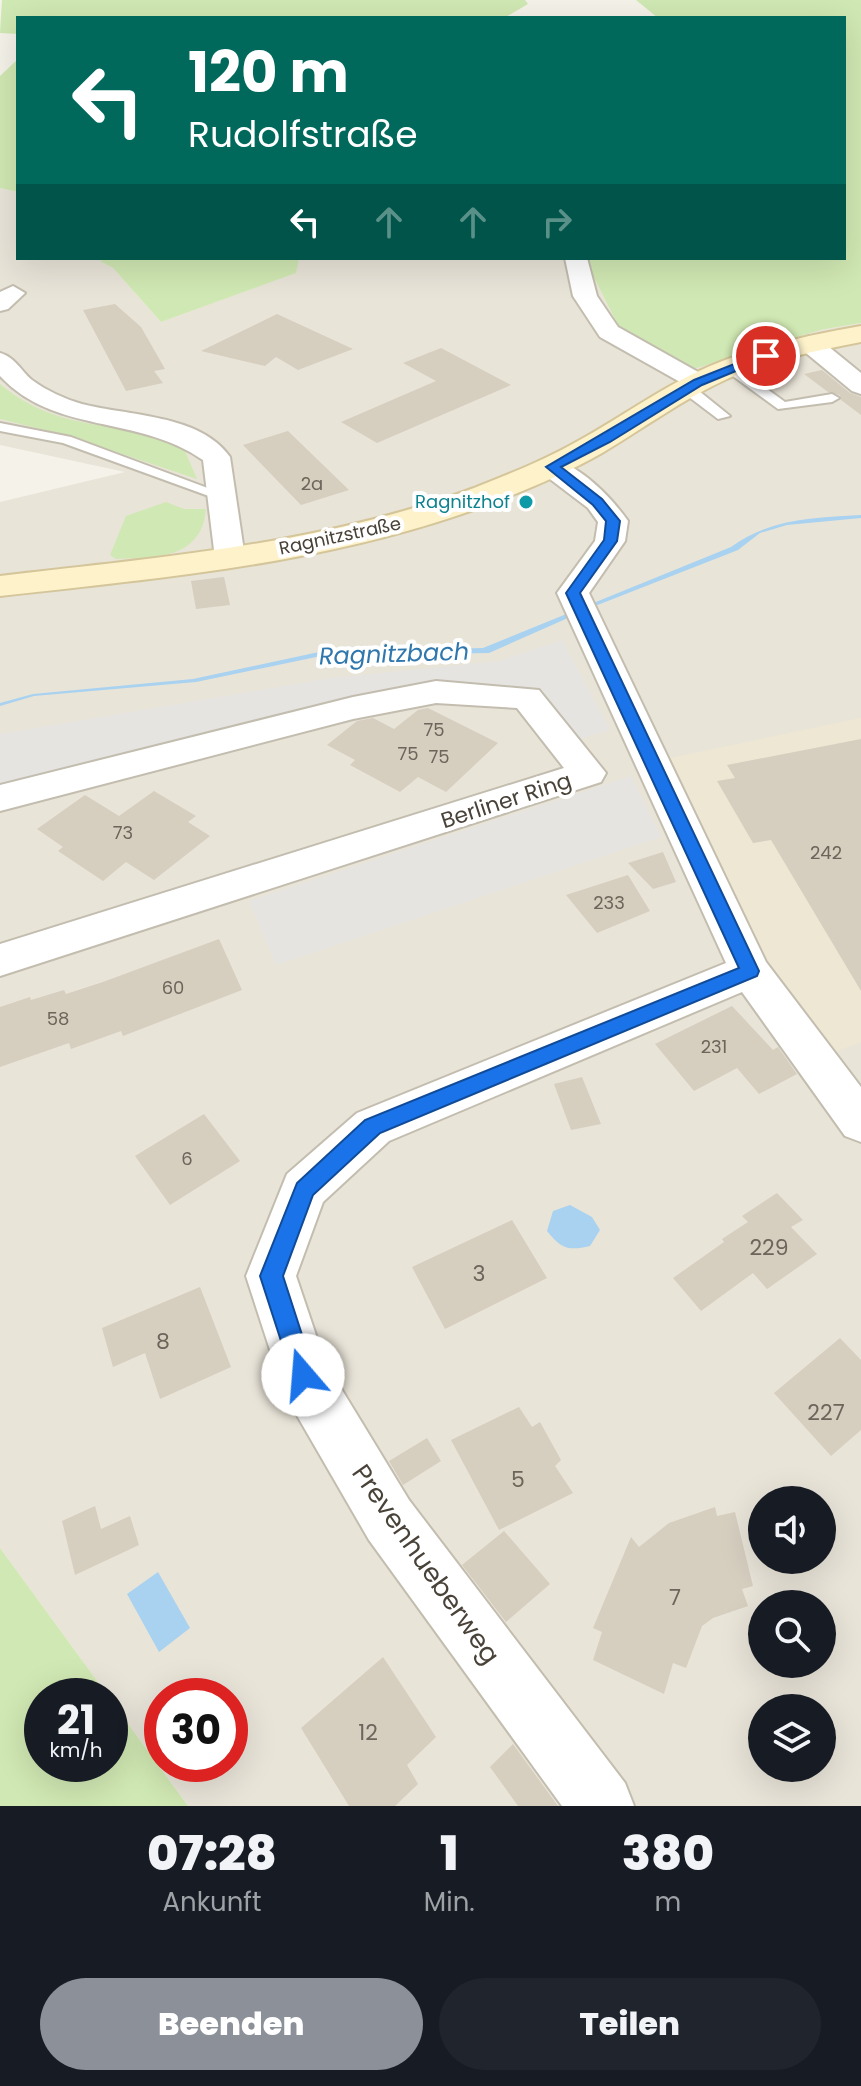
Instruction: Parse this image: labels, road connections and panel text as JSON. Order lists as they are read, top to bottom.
{
  "streets": {
    "main road": ["Ragnitzstraße"],
    "street": ["Berliner Ring", "Prevenhueberweg"]
  },
  "water": ["Ragnitzbach"],
  "places": ["Ragnitzhof"],
  "house_numbers": [
    "2a",
    "75",
    "75",
    "75",
    "73",
    "242",
    "233",
    "60",
    "58",
    "231",
    "6",
    "229",
    "3",
    "8",
    "227",
    "5",
    "7",
    "12"
  ],
  "page": {
    "turn": ["120 m", "Rudolfstraße"],
    "speed": "21 km/h",
    "limit": "30",
    "eta": [
      "07:28",
      "Ankunft",
      "1",
      "Min.",
      "380",
      "m"
    ],
    "buttons": ["Beenden", "Teilen"]
  }
}
